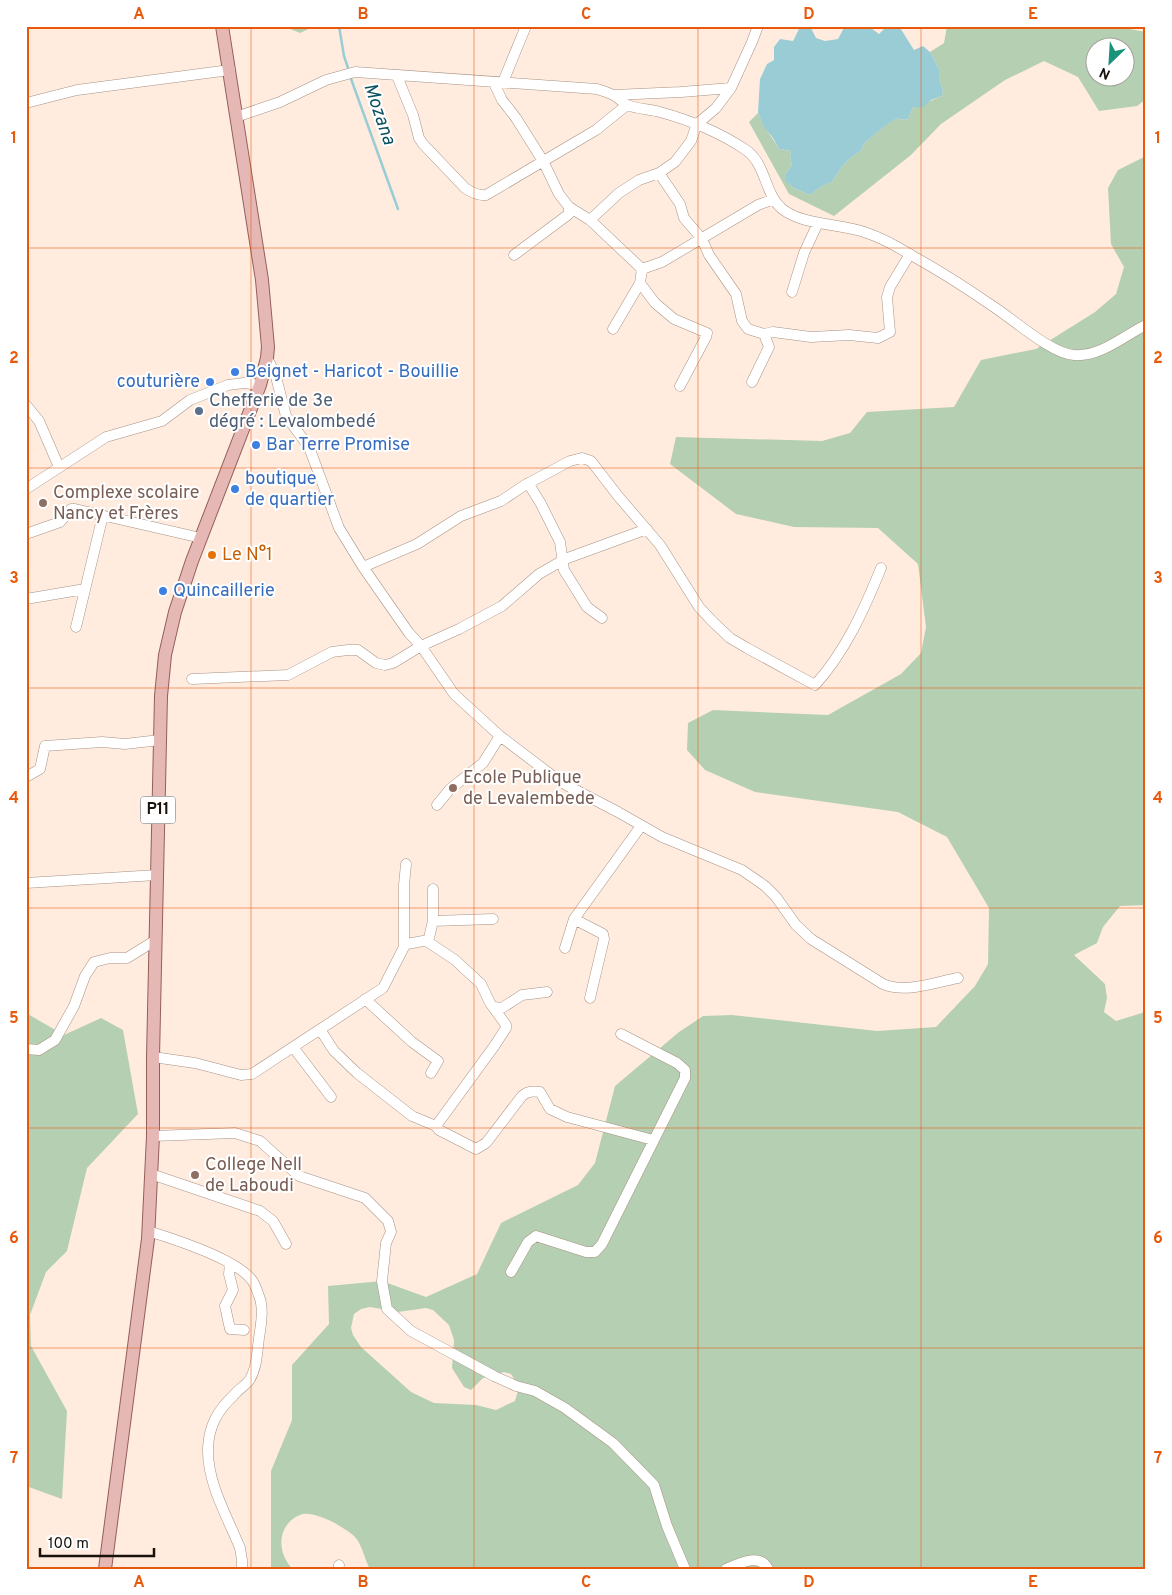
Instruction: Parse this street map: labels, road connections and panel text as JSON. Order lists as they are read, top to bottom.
{
  "streets": {
    "main road": ["P11"]
  },
  "water": ["Mozana"],
  "places": [
    "Beignet - Haricot - Bouillie",
    "couturière",
    "Chefferie de 3e dégré : Levalombedé",
    "Bar Terre Promise",
    "boutique de quartier",
    "Complexe scolaire Nancy et Frères",
    "Le N°1",
    "Quincaillerie",
    "Ecole Publique de Levalembede",
    "College Nell de Laboudi"
  ],
  "scale_bar": "100 m",
  "north": "bottom left",
  "grid": {
    "columns": [
      "A",
      "B",
      "C",
      "D",
      "E"
    ],
    "rows": [
      "1",
      "2",
      "3",
      "4",
      "5",
      "6",
      "7"
    ]
  }
}
